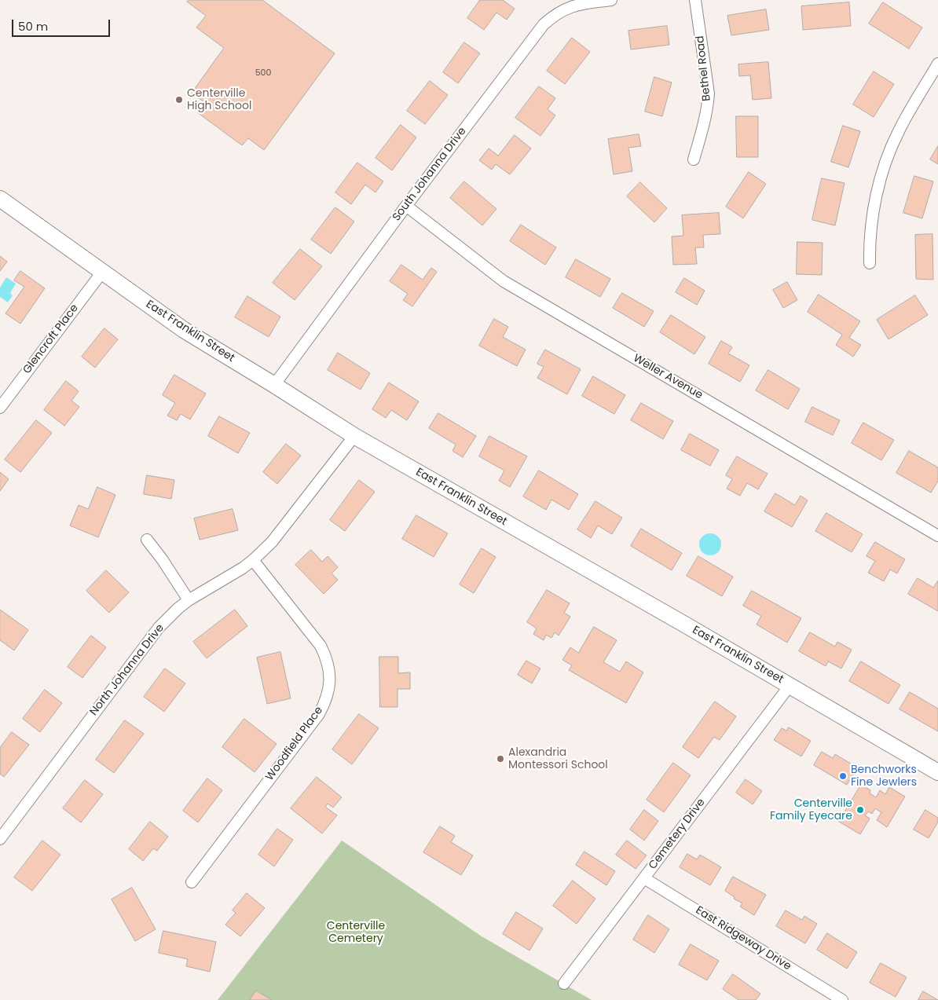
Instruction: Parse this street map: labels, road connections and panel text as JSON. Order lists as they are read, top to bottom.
{
  "streets": {
    "street": [
      "Bethel Road",
      "South Johanna Drive",
      "East Franklin Street",
      "Glencroft Place",
      "Weller Avenue",
      "North Johanna Drive",
      "Woodfield Place",
      "Cemetery Drive",
      "East Ridgeway Drive"
    ]
  },
  "crossings": [
    ["South Johanna Drive", "East Franklin Street"],
    ["South Johanna Drive", "Weller Avenue"],
    ["East Franklin Street", "Glencroft Place"],
    ["East Franklin Street", "North Johanna Drive"],
    ["East Franklin Street", "Cemetery Drive"],
    ["North Johanna Drive", "Woodfield Place"],
    ["Cemetery Drive", "East Ridgeway Drive"]
  ],
  "parks": ["Centerville Cemetery"],
  "places": [
    "Centerville High School",
    "Alexandria Montessori School",
    "Benchworks Fine Jewlers",
    "Centerville Family Eyecare"
  ],
  "house_numbers": ["500"],
  "scale_bar": "50 m"
}
